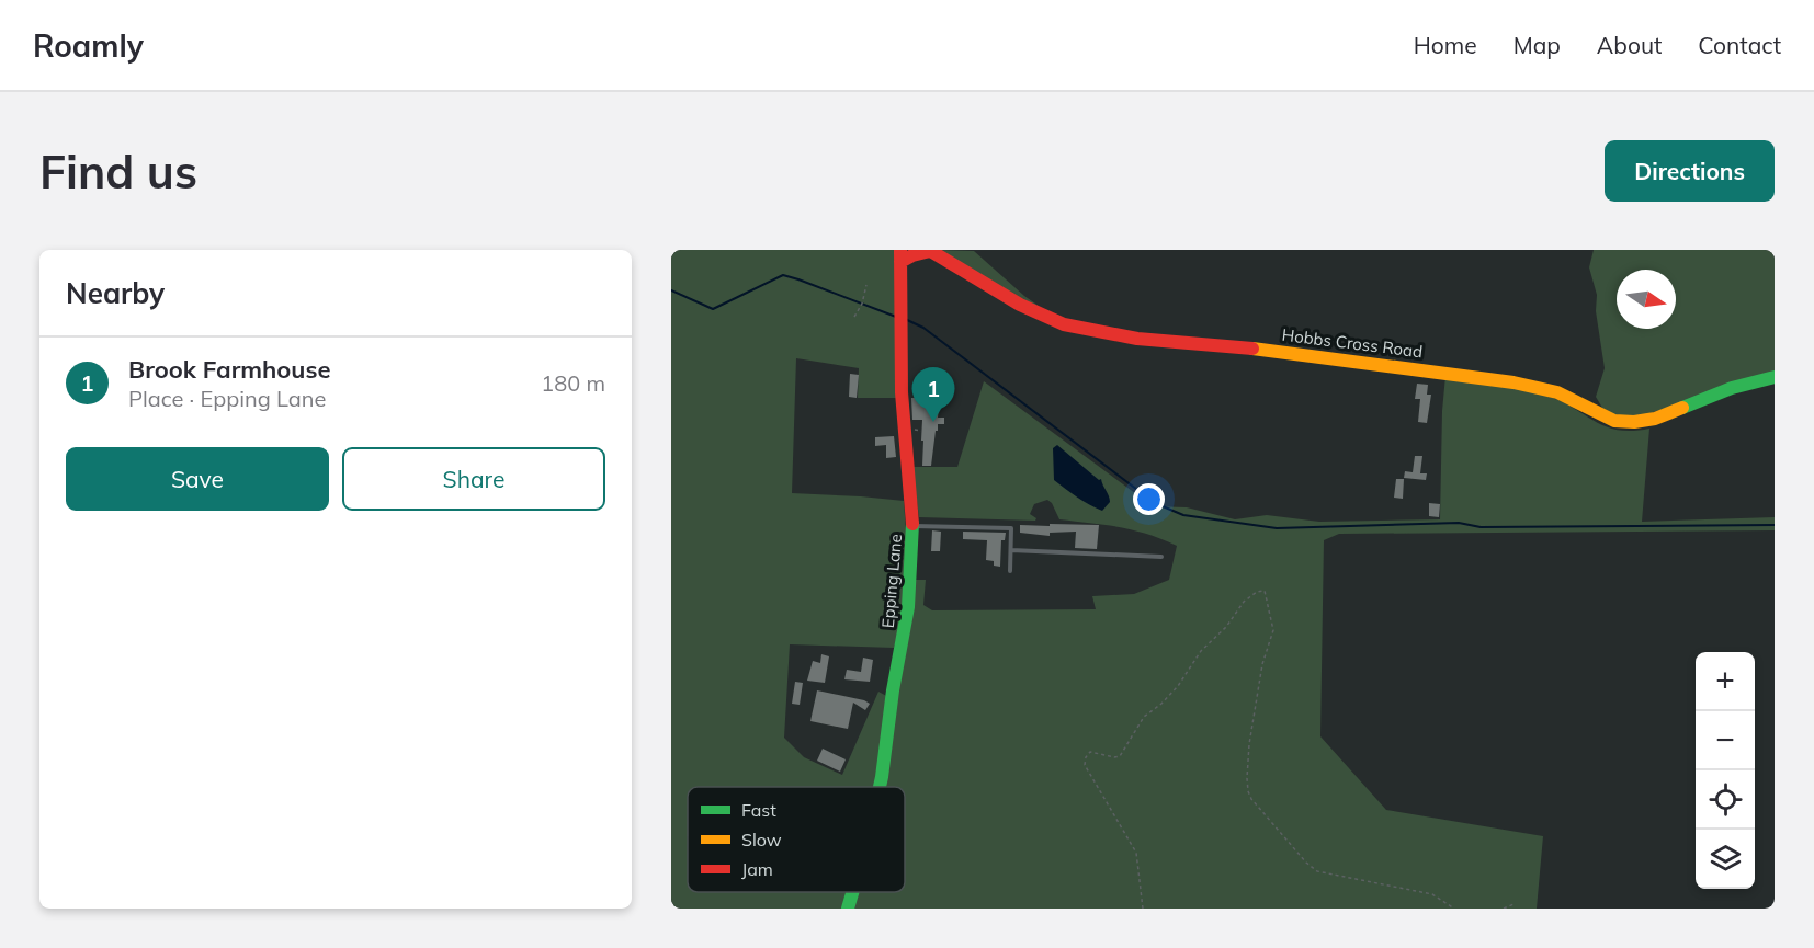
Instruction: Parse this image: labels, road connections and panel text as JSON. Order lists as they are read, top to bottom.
{
  "streets": {
    "street": ["Hobbs Cross Road", "Epping Lane"]
  },
  "crossings": [
    ["Hobbs Cross Road", "Epping Lane"]
  ],
  "legend": ["Fast", "Slow", "Jam"],
  "north": "right",
  "page": {
    "header": "Roamly",
    "nav": [
      "Home",
      "Map",
      "About",
      "Contact"
    ],
    "buttons": [
      "Directions",
      ["Save", "Share"]
    ],
    "title": "Find us",
    "heading": "Nearby",
    "list": [
      {
        "mark": "1",
        "name": "Brook Farmhouse",
        "note": "Place · Epping Lane",
        "value": "180 m"
      }
    ],
    "pins": "1",
    "map_buttons": ["+", "−"]
  }
}
